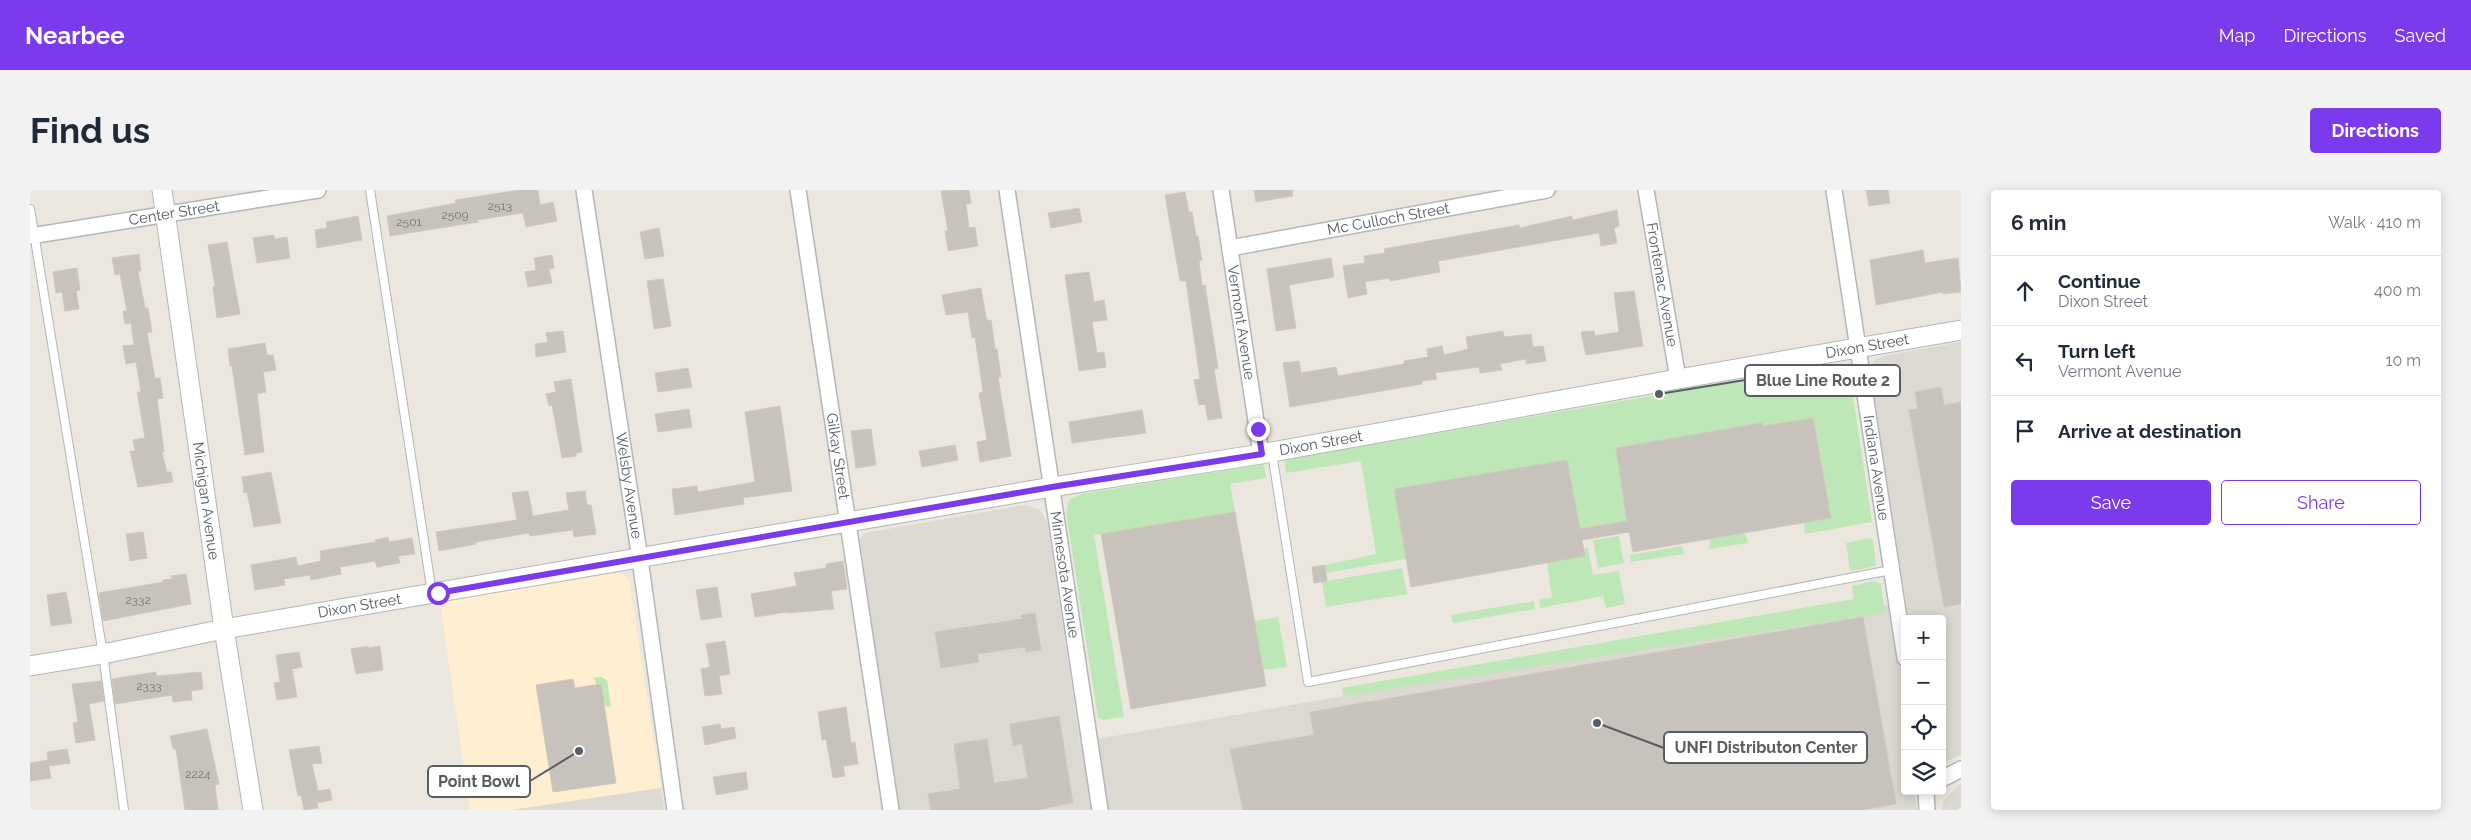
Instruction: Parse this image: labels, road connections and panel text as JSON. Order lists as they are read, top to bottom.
{
  "streets": {
    "street": [
      "Center Street",
      "Mc Culloch Street",
      "Frontenac Avenue",
      "Vermont Avenue",
      "Dixon Street",
      "Gilkay Street",
      "Indiana Avenue",
      "Welsby Avenue",
      "Michigan Avenue",
      "Minnesota Avenue"
    ]
  },
  "crossings": [
    ["Center Street", "Michigan Avenue"],
    ["Mc Culloch Street", "Vermont Avenue"],
    ["Frontenac Avenue", "Dixon Street"],
    ["Vermont Avenue", "Dixon Street"],
    ["Dixon Street", "Gilkay Street"],
    ["Dixon Street", "Indiana Avenue"],
    ["Dixon Street", "Welsby Avenue"],
    ["Dixon Street", "Michigan Avenue"],
    ["Dixon Street", "Minnesota Avenue"]
  ],
  "places": ["Blue Line Route 2", "UNFI Distributon Center", "Point Bowl"],
  "house_numbers": [
    "2513",
    "2509",
    "2501",
    "2332",
    "2333",
    "2224"
  ],
  "page": {
    "header": "Nearbee",
    "nav": ["Map", "Directions", "Saved"],
    "buttons": [
      "Directions",
      ["Save", "Share"]
    ],
    "title": "Find us",
    "heading": ["6 min", "Walk · 410 m"],
    "list": [
      ["Continue", "Dixon Street", "400 m"],
      ["Turn left", "Vermont Avenue", "10 m"],
      "Arrive at destination"
    ],
    "map_buttons": ["+", "−"]
  }
}
